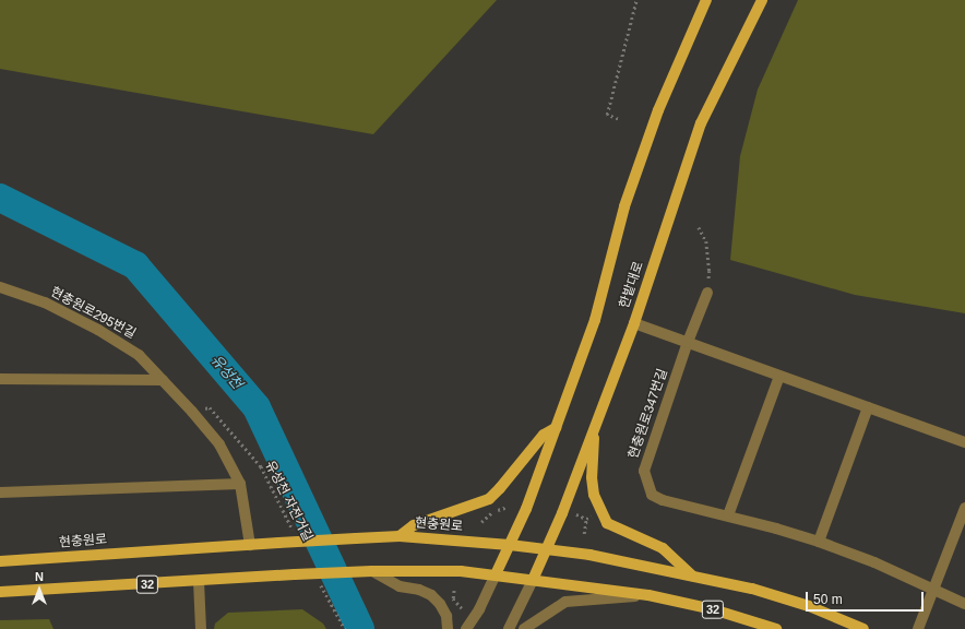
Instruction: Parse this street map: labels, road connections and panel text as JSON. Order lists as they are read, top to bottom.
{
  "streets": {
    "main road": ["한밭대로", "현충원로", "32"],
    "street": ["현충원로295번길", "현충원로347번길"],
    "path": ["유성천 자전거길"]
  },
  "crossings": [
    ["한밭대로", "현충원로"],
    ["한밭대로", "32"],
    ["현충원로295번길", "유성천 자전거길"],
    ["현충원로295번길", "현충원로"]
  ],
  "water": ["유성천"],
  "scale_bar": "50 m",
  "north": "top"
}
